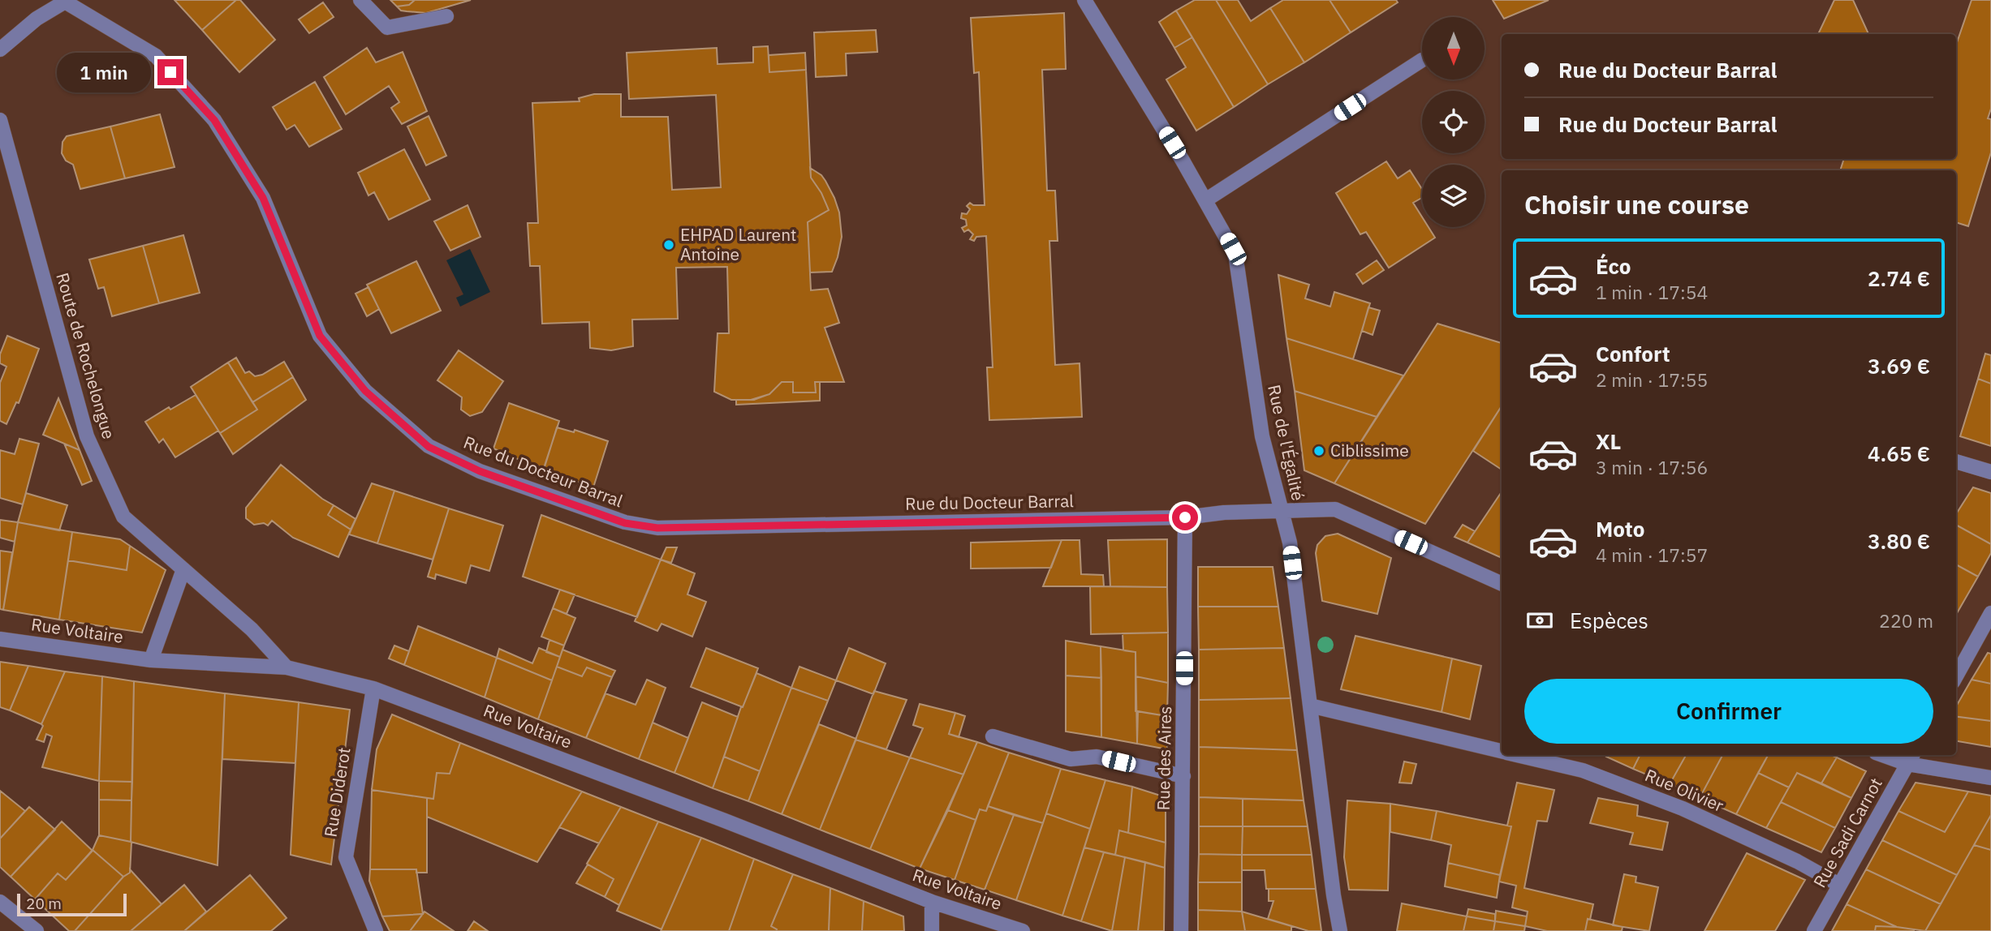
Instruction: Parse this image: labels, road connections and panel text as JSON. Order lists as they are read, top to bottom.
{
  "streets": {
    "street": [
      "Route de Rochelongue",
      "Rue de l'Égalité",
      "Rue du Docteur Barral",
      "Rue Voltaire",
      "Rue des Aires",
      "Rue Olivier",
      "Rue Diderot",
      "Rue Sadi Carnot"
    ]
  },
  "crossings": [
    ["Route de Rochelongue", "Rue Voltaire"],
    ["Rue de l'Égalité", "Rue du Docteur Barral"],
    ["Rue de l'Égalité", "Rue Olivier"],
    ["Rue du Docteur Barral", "Rue des Aires"],
    ["Rue Voltaire", "Rue Diderot"],
    ["Rue Olivier", "Rue Sadi Carnot"]
  ],
  "places": ["EHPAD Laurent Antoine", "Ciblissime"],
  "scale_bar": "20 m",
  "north": "bottom",
  "page": {
    "banner": ["Rue du Docteur Barral", "Rue du Docteur Barral"],
    "bubble": "1 min",
    "heading": "Choisir une course",
    "list": [
      {
        "name": "Éco",
        "note": "1 min · 17:54",
        "value": "2.74 €"
      },
      {
        "name": "Confort",
        "note": "2 min · 17:55",
        "value": "3.69 €"
      },
      {
        "name": "XL",
        "note": "3 min · 17:56",
        "value": "4.65 €"
      },
      {
        "name": "Moto",
        "note": "4 min · 17:57",
        "value": "3.80 €"
      }
    ],
    "pay": ["Espèces", "220 m"],
    "buttons": "Confirmer",
    "scale": "20 m"
  }
}
